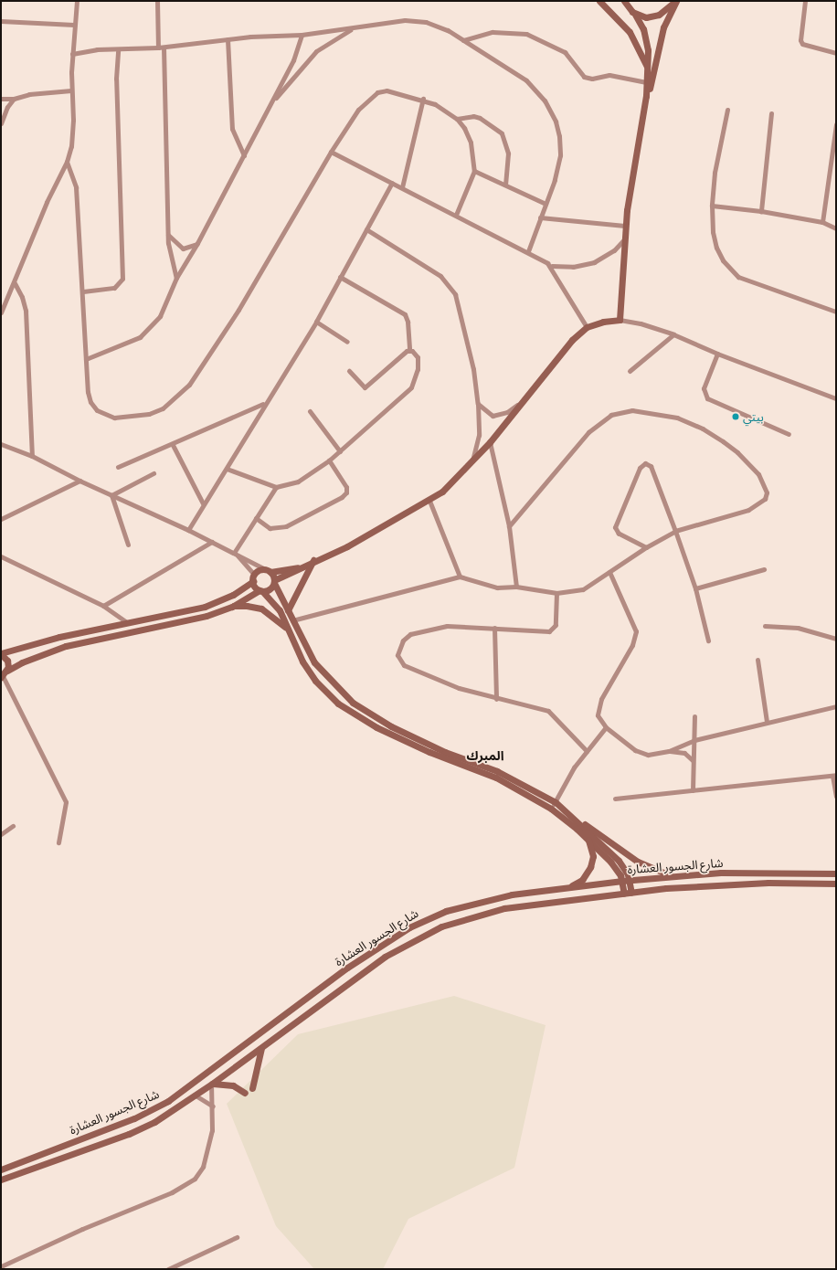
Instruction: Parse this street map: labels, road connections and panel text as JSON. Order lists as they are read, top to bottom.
{
  "streets": {
    "street": ["شارع الجسور العشارة"]
  },
  "districts": ["المبرك"],
  "places": ["بيتي"]
}
